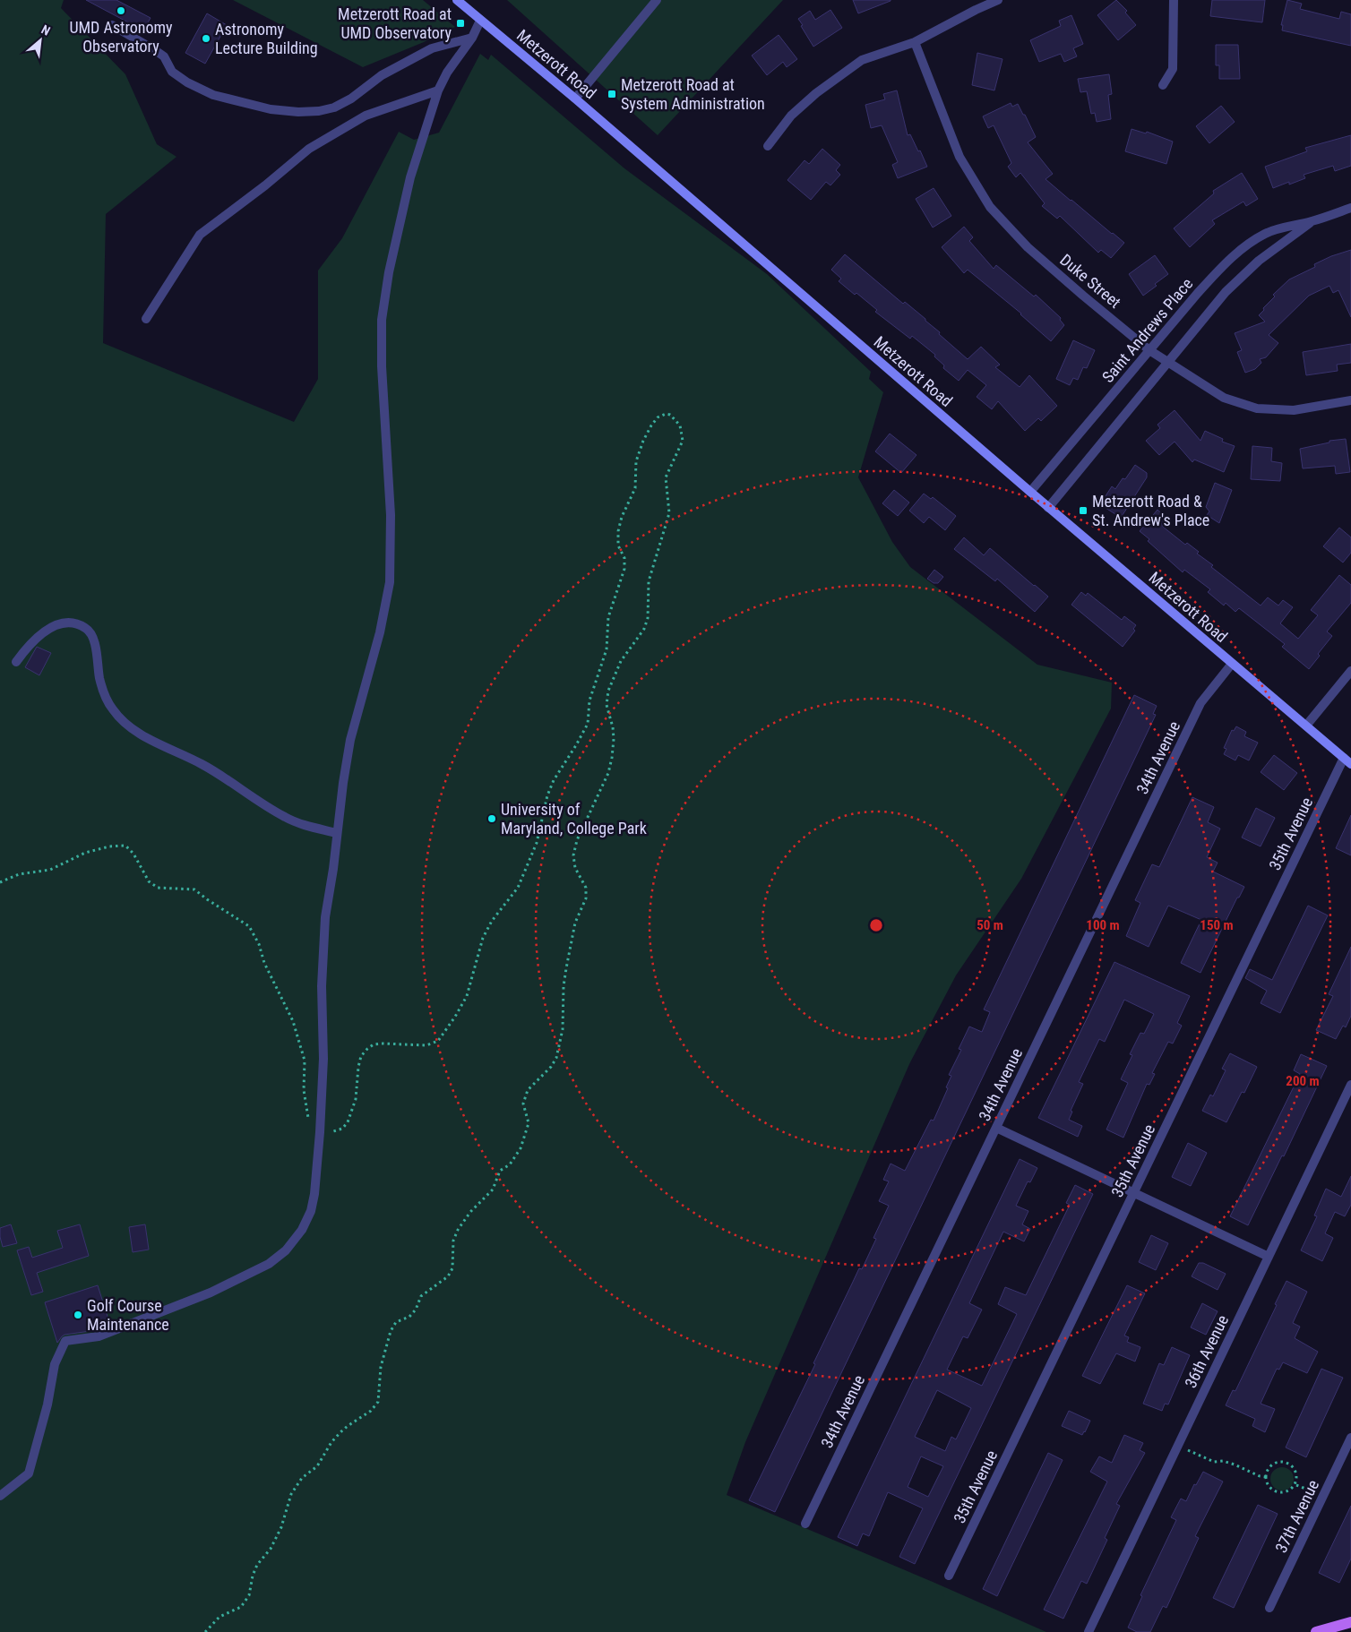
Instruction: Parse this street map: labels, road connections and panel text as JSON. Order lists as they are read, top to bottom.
{
  "streets": {
    "street": [
      "Metzerott Road",
      "Duke Street",
      "Saint Andrews Place",
      "34th Avenue",
      "35th Avenue",
      "36th Avenue",
      "37th Avenue"
    ]
  },
  "crossings": [
    ["Metzerott Road", "Saint Andrews Place"],
    ["Metzerott Road", "34th Avenue"],
    ["Metzerott Road", "35th Avenue"],
    ["Duke Street", "Saint Andrews Place"]
  ],
  "places": {
    "other": [
      "UMD Astronomy Observatory",
      "Astronomy Lecture Building",
      "University of Maryland, College Park",
      "Golf Course Maintenance"
    ],
    "transit": ["Metzerott Road at UMD Observatory", "Metzerott Road at System Administration", "Metzerott Road & St. Andrew's Place"]
  },
  "north": "top right",
  "rings": [
    "50 m",
    "100 m",
    "150 m",
    "200 m"
  ]
}
